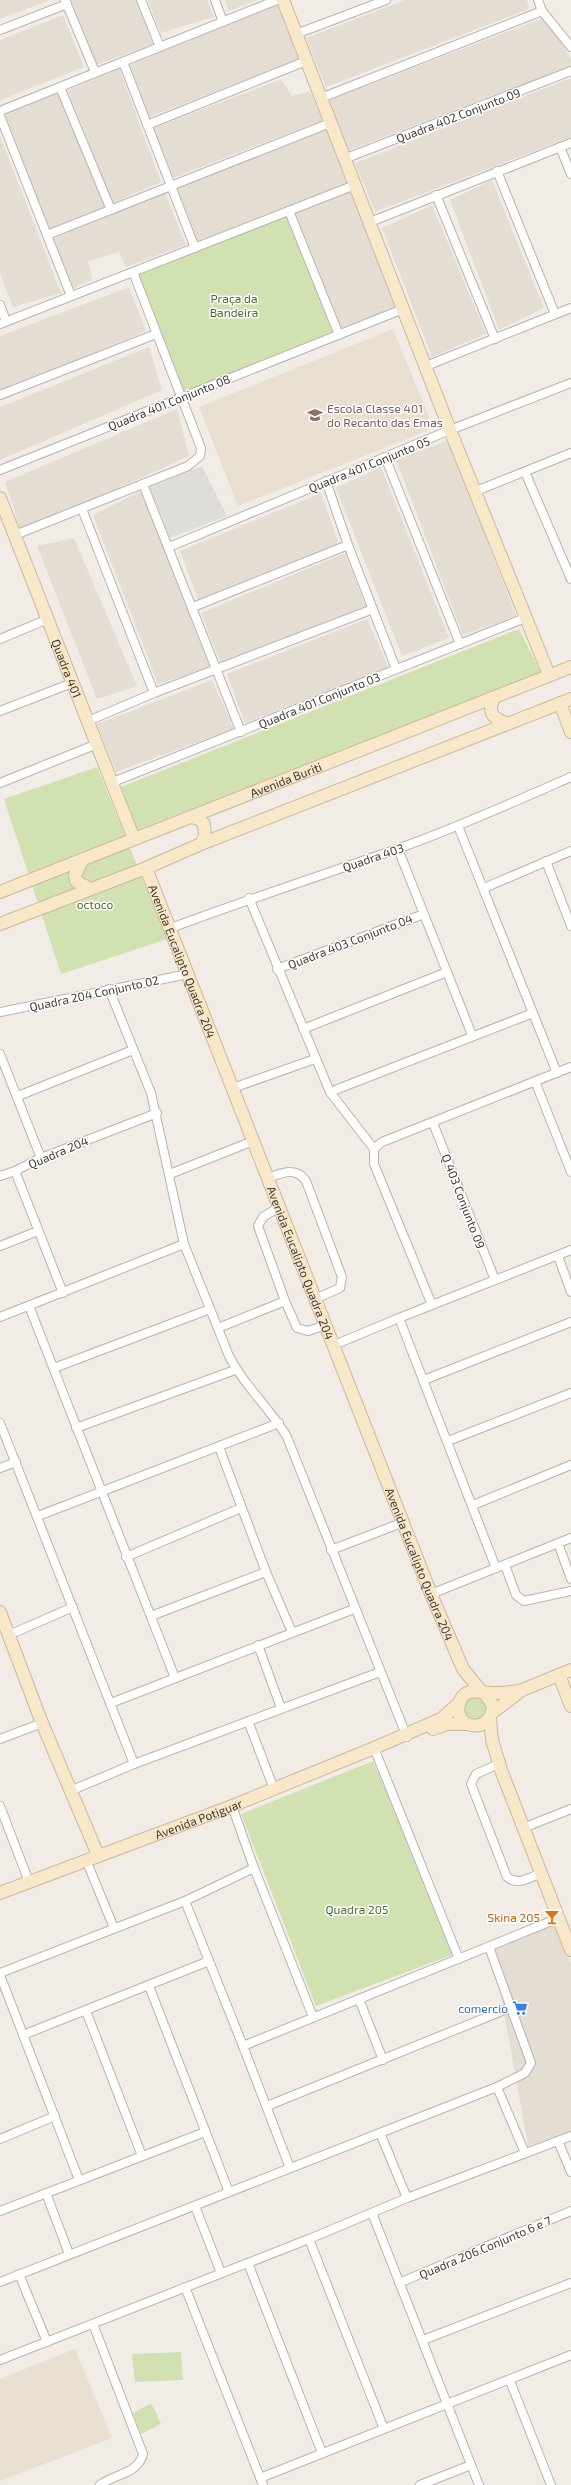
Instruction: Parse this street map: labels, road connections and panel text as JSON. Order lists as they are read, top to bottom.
{
  "streets": {
    "street": [
      "Quadra 402 Conjunto 09",
      "Quadra 401 Conjunto 08",
      "Quadra 401 Conjunto 05",
      "Quadra 401",
      "Quadra 401 Conjunto 03",
      "Avenida Buriti",
      "Quadra 403",
      "Quadra 403 Conjunto 04",
      "Avenida Eucalipto Quadra 204",
      "Quadra 204 Conjunto 02",
      "Quadra 204",
      "Q 403 Conjunto 09",
      "Avenida Potiguar",
      "Quadra 206 Conjunto 6 e 7"
    ]
  },
  "crossings": [
    ["Quadra 401", "Quadra 401 Conjunto 03"],
    ["Quadra 401", "Avenida Buriti"],
    ["Quadra 403", "Avenida Eucalipto Quadra 204"],
    ["Avenida Eucalipto Quadra 204", "Quadra 204 Conjunto 02"]
  ],
  "parks": ["Praça da Bandeira", "octoco", "Quadra 205"],
  "places": {
    "school or university": ["Escola Classe 401 do Recanto das Emas"],
    "bar": ["Skina 205"],
    "supermarket": ["comercio"]
  }
}
